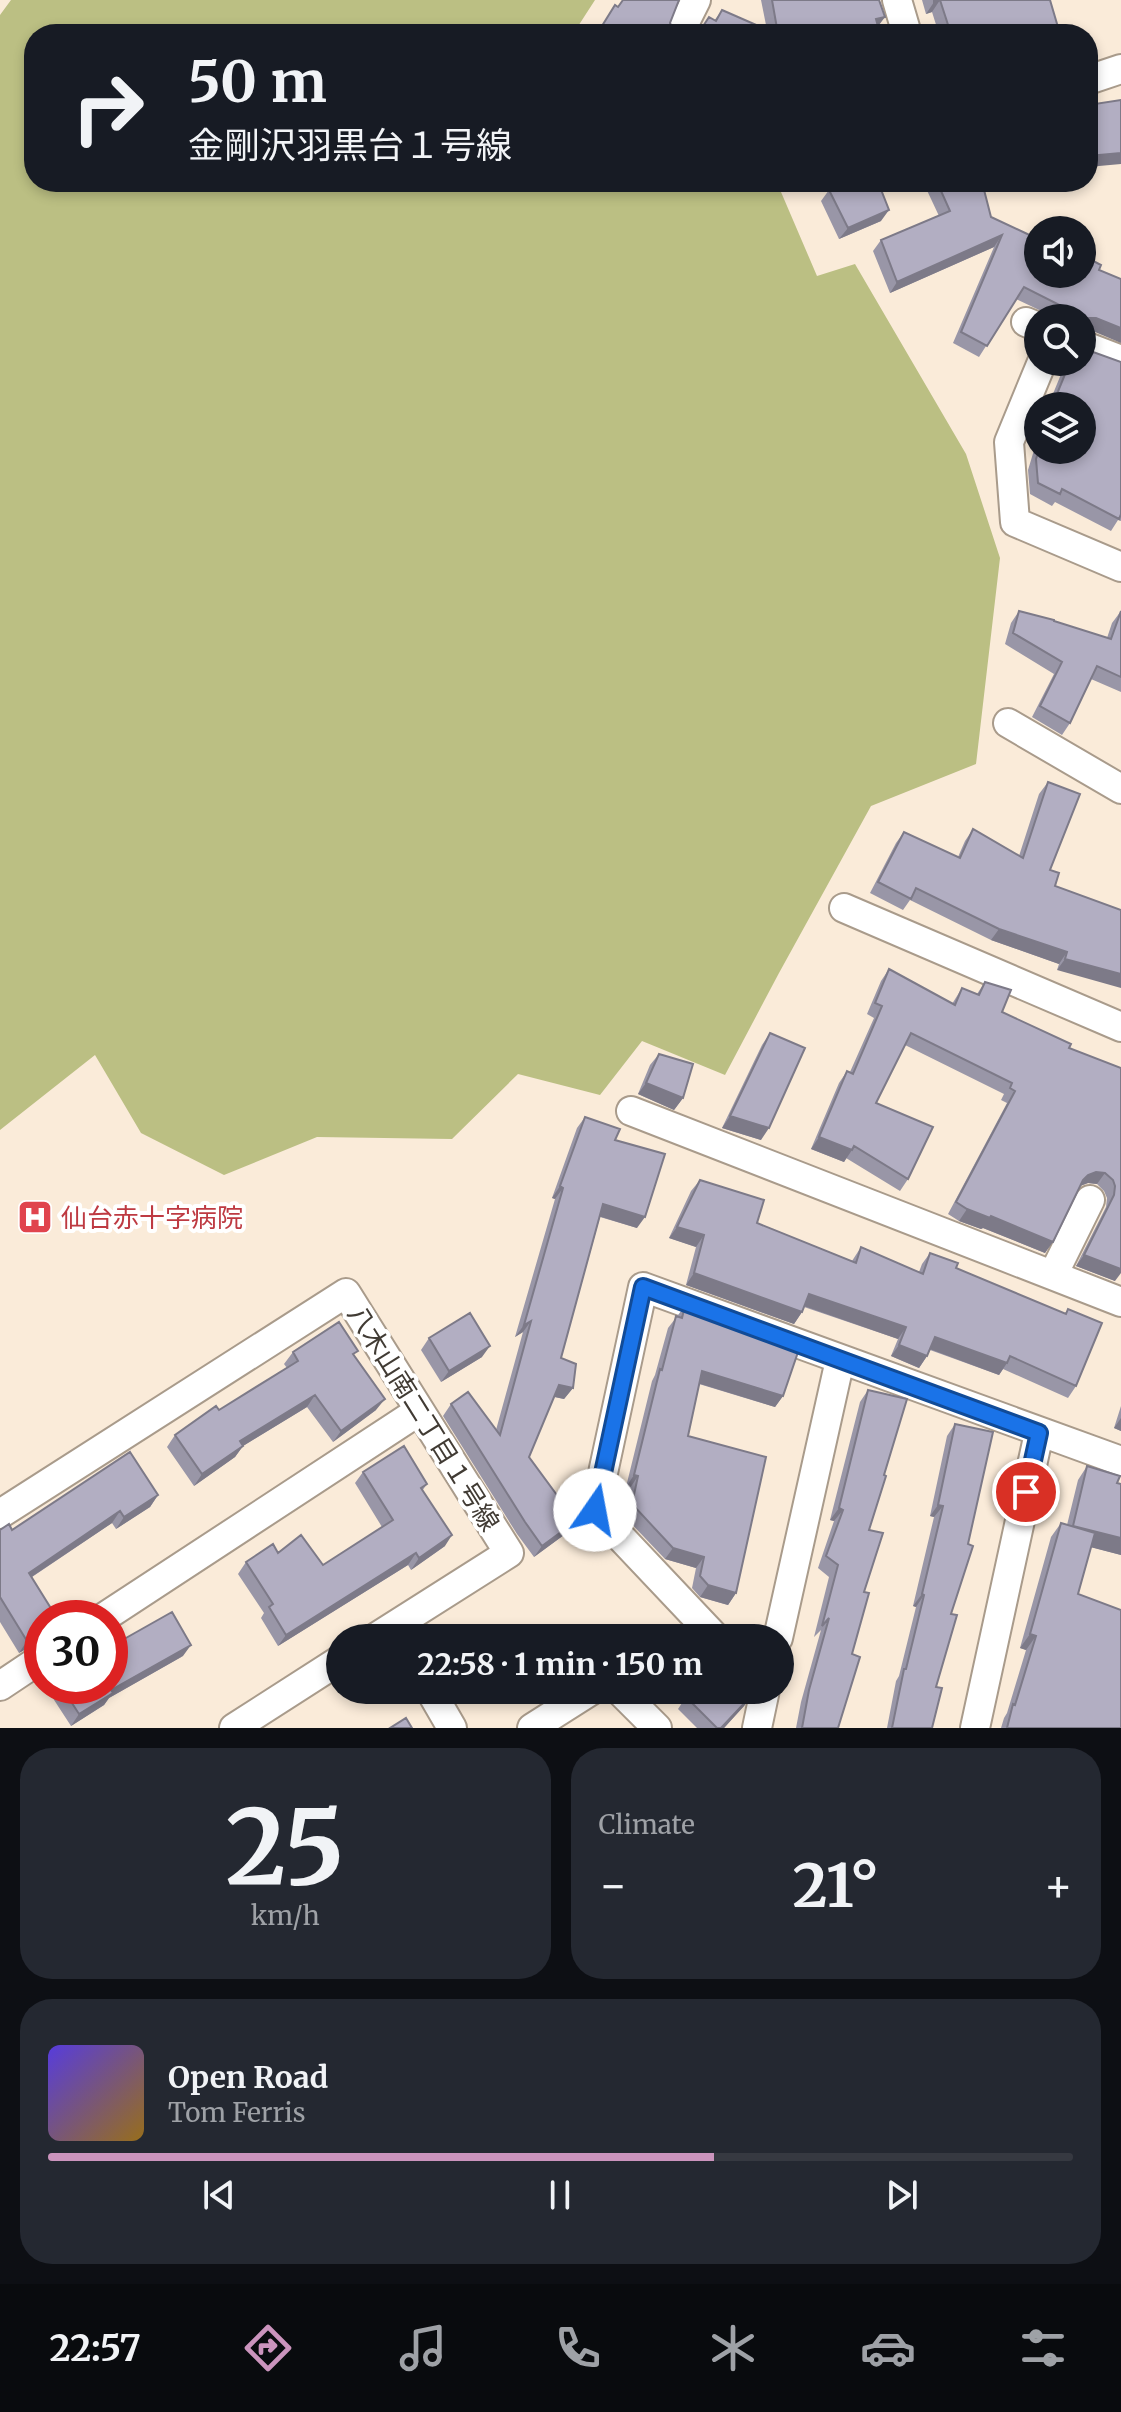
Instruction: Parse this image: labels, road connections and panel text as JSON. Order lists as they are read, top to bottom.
{
  "streets": {
    "street": ["八木山南二丁目１号線"]
  },
  "places": {
    "hospital": ["仙台赤十字病院"]
  },
  "page": {
    "turn": ["50 m", "金剛沢羽黒台１号線"],
    "limit": "30",
    "trip": "22:58 · 1 min · 150 m",
    "tile": [
      ["25", "km/h"],
      "Climate"
    ],
    "heat": ["−", "21°", "+"],
    "song": ["Open Road", "Tom Ferris"],
    "tabs": "22:57"
  }
}
